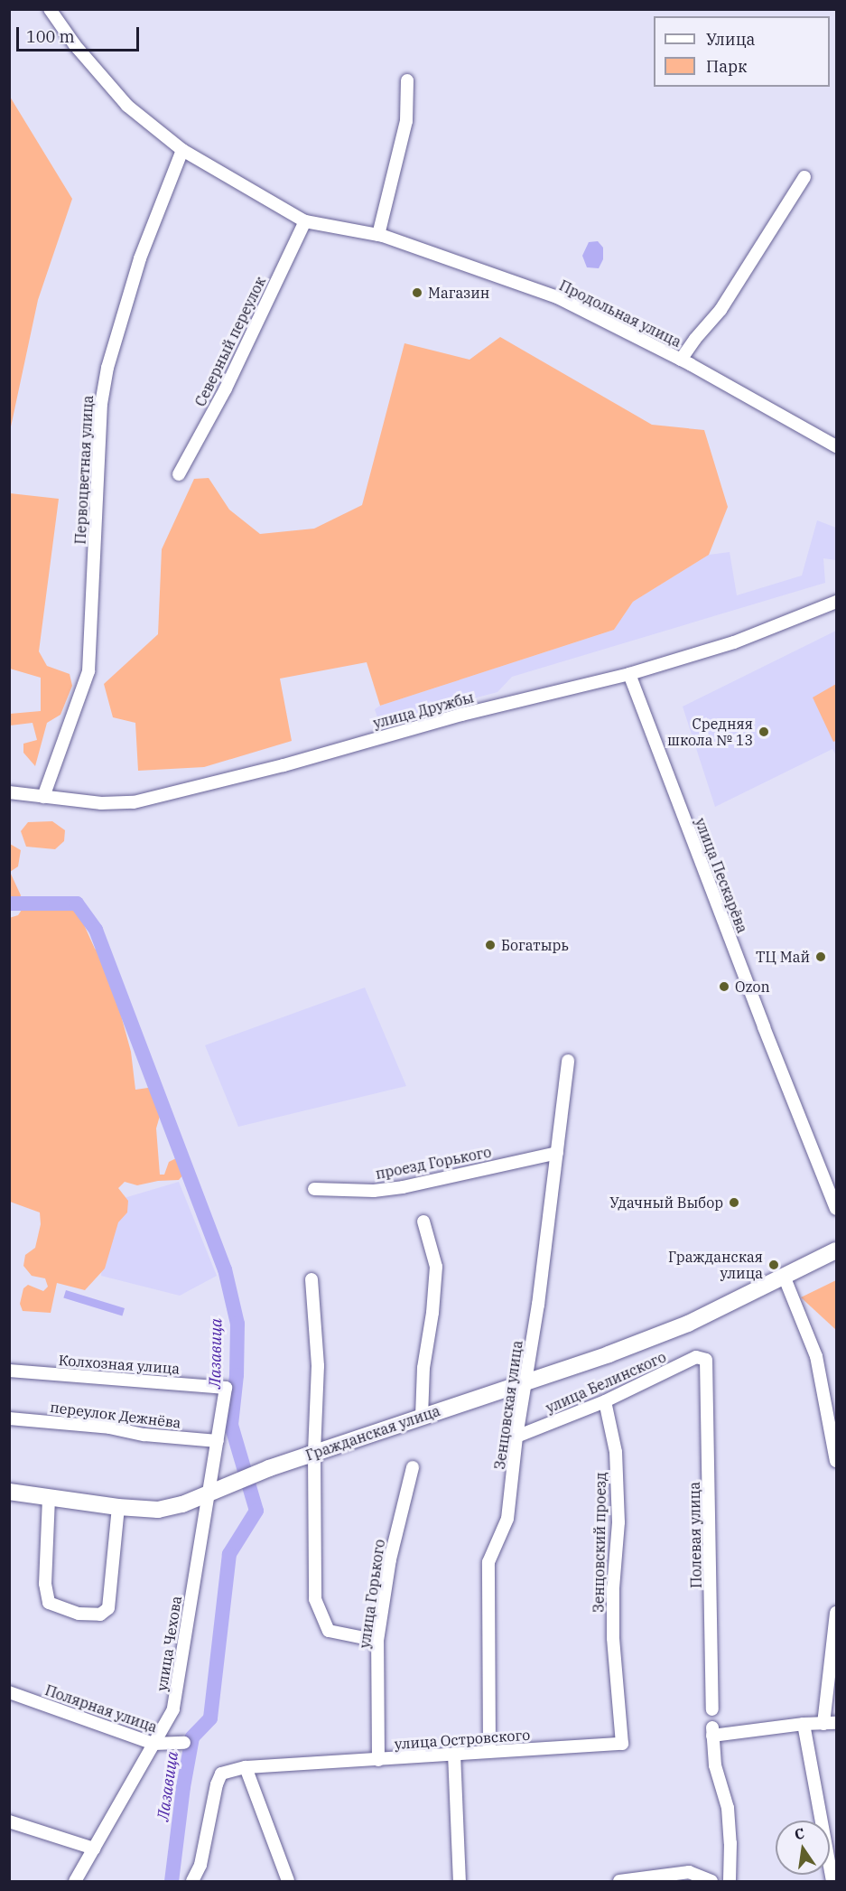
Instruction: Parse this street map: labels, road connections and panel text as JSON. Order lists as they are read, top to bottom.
{
  "streets": {
    "main road": ["Гражданская улица"],
    "street": [
      "Продольная улица",
      "Северный переулок",
      "Первоцветная улица",
      "улица Дружбы",
      "улица Пескарёва",
      "проезд Горького",
      "Колхозная улица",
      "улица Белинского",
      "Зенцовская улица",
      "переулок Дежнёва",
      "Полевая улица",
      "Зенцовский проезд",
      "улица Горького",
      "улица Чехова",
      "Полярная улица",
      "улица Островского"
    ]
  },
  "crossings": [
    ["Продольная улица", "Северный переулок"],
    ["Продольная улица", "Первоцветная улица"],
    ["Первоцветная улица", "улица Дружбы"],
    ["улица Дружбы", "улица Пескарёва"],
    ["проезд Горького", "Зенцовская улица"],
    ["Колхозная улица", "улица Чехова"],
    ["улица Белинского", "Зенцовская улица"],
    ["улица Белинского", "Полевая улица"],
    ["улица Белинского", "Зенцовский проезд"],
    ["Зенцовская улица", "Гражданская улица"],
    ["Зенцовская улица", "улица Островского"],
    ["переулок Дежнёва", "улица Чехова"],
    ["Гражданская улица", "улица Чехова"],
    ["Зенцовский проезд", "улица Островского"],
    ["улица Горького", "улица Островского"],
    ["улица Чехова", "Полярная улица"]
  ],
  "water": ["Лазавица"],
  "places": [
    "Магазин",
    "Средняя школа № 13",
    "Богатырь",
    "ТЦ Май",
    "Ozon",
    "Удачный Выбор",
    "Гражданская улица"
  ],
  "legend": ["Улица", "Парк"],
  "scale_bar": "100 m",
  "north": "top"
}
